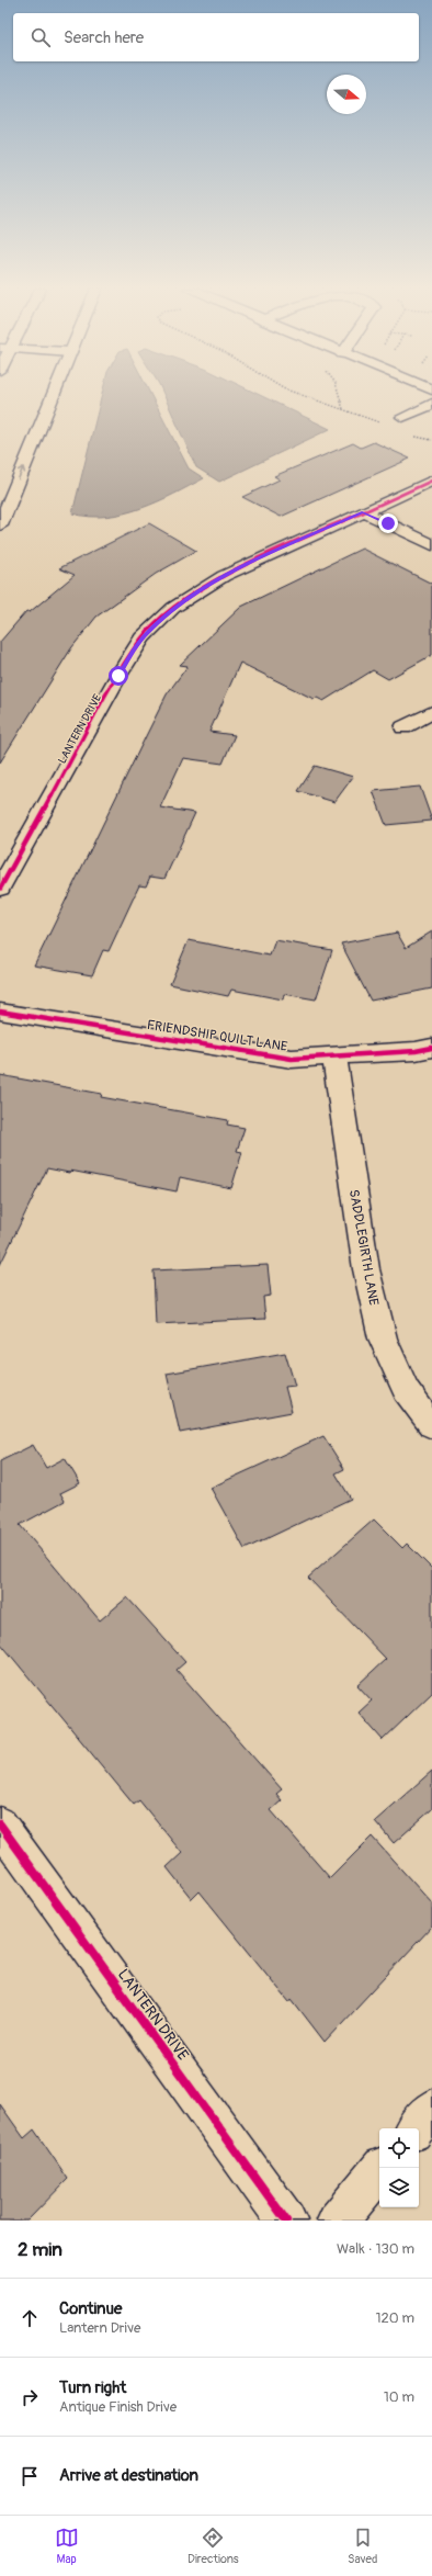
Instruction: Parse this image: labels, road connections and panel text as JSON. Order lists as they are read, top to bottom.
{
  "streets": {
    "street": ["LANTERN DRIVE", "FRIENDSHIP QUILT LANE", "SADDLEGIRTH LANE"]
  },
  "crossings": [
    ["FRIENDSHIP QUILT LANE", "SADDLEGIRTH LANE"]
  ],
  "north": "right",
  "page": {
    "search": "Search here",
    "heading": ["2 min", "Walk · 130 m"],
    "list": [
      ["Continue", "Lantern Drive", "120 m"],
      ["Turn right", "Antique Finish Drive", "10 m"],
      "Arrive at destination"
    ],
    "nav": ["Map", "Directions", "Saved"]
  }
}
